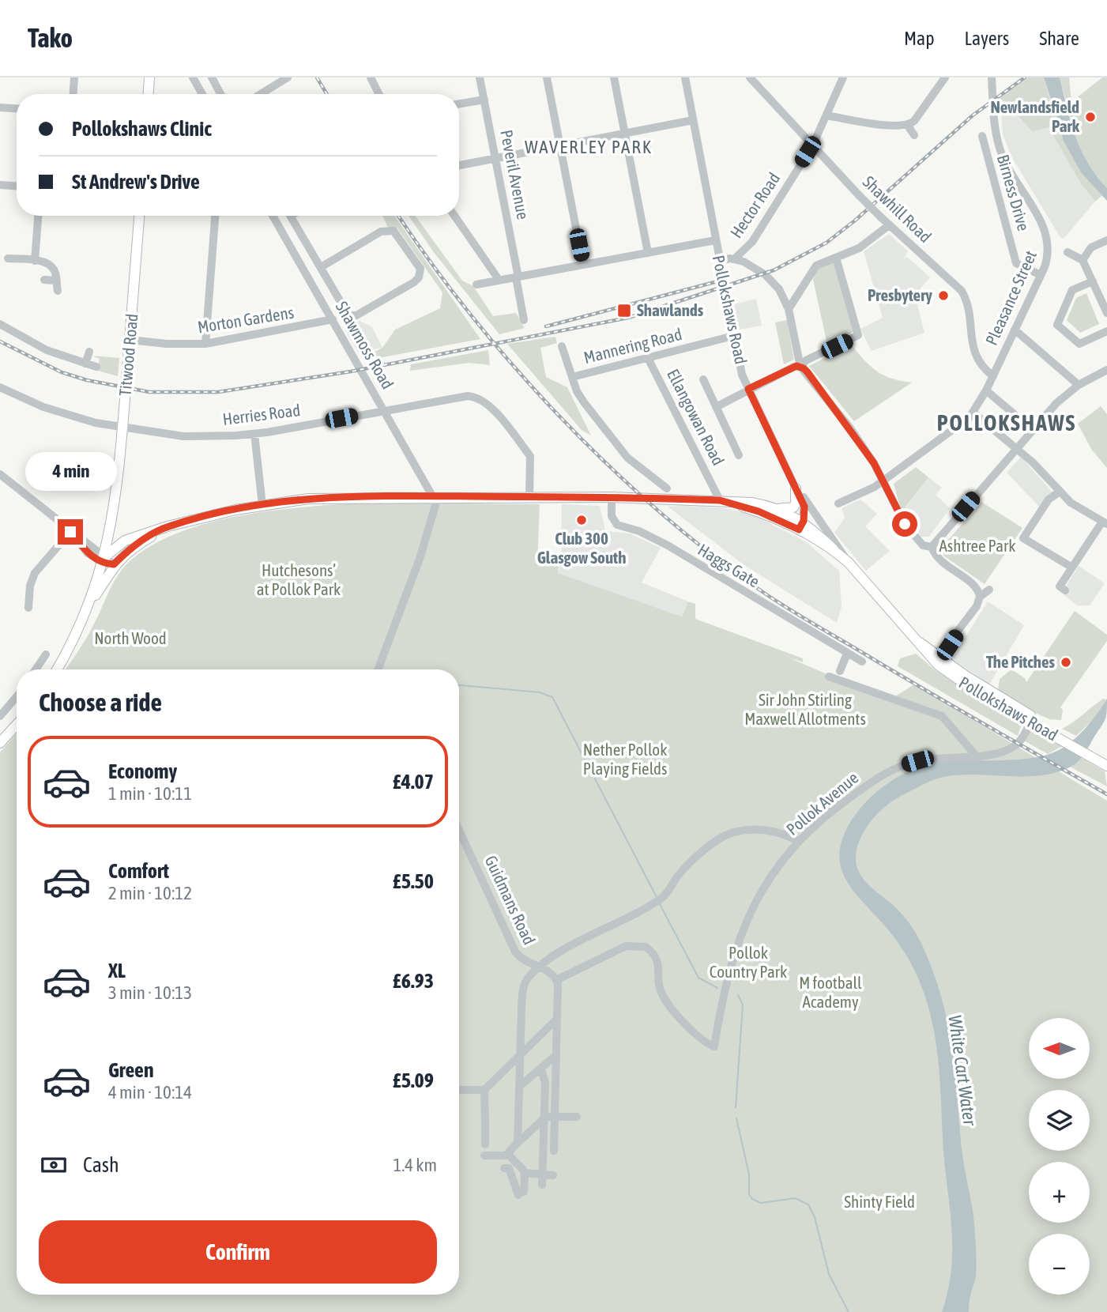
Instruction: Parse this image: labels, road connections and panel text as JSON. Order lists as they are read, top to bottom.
{
  "streets": {
    "main road": ["Pollokshaws Road", "Titwood Road"],
    "street": [
      "Peveril Avenue",
      "Birness Drive",
      "Hector Road",
      "Shawhill Road",
      "Pleasance Street",
      "Morton Gardens",
      "Shawmoss Road",
      "Mannering Road",
      "Herries Road",
      "Ellangowan Road",
      "Haggs Gate",
      "Pollok Avenue",
      "Guidmans Road"
    ]
  },
  "crossings": [
    ["Birness Drive", "Pleasance Street"],
    ["Hector Road", "Shawhill Road"],
    ["Shawhill Road", "Pleasance Street"],
    ["Pollokshaws Road", "Mannering Road"],
    ["Pollokshaws Road", "Pollok Avenue"],
    ["Morton Gardens", "Shawmoss Road"],
    ["Morton Gardens", "Titwood Road"],
    ["Shawmoss Road", "Herries Road"],
    ["Mannering Road", "Ellangowan Road"],
    ["Titwood Road", "Herries Road"],
    ["Pollok Avenue", "Guidmans Road"]
  ],
  "districts": ["WAVERLEY PARK", "POLLOKSHAWS"],
  "water": ["White Cart Water"],
  "parks": [
    "Ashtree Park",
    "Hutchesons’ at Pollok Park",
    "North Wood",
    "Sir John Stirling Maxwell Allotments",
    "Nether Pollok Playing Fields",
    "Pollok Country Park",
    "M football Academy",
    "Shinty Field"
  ],
  "places": {
    "other": [
      "Newlandsfield Park",
      "Presbytery",
      "Club 300 Glasgow South",
      "The Pitches"
    ],
    "transit": ["Shawlands"]
  },
  "north": "left",
  "page": {
    "header": "Tako",
    "nav": ["Map", "Layers", "Share"],
    "banner": ["Pollokshaws Clinic", "St Andrew's Drive"],
    "bubble": "4 min",
    "heading": "Choose a ride",
    "list": [
      {
        "name": "Economy",
        "note": "1 min · 10:11",
        "value": "£4.07"
      },
      {
        "name": "Comfort",
        "note": "2 min · 10:12",
        "value": "£5.50"
      },
      {
        "name": "XL",
        "note": "3 min · 10:13",
        "value": "£6.93"
      },
      {
        "name": "Green",
        "note": "4 min · 10:14",
        "value": "£5.09"
      }
    ],
    "map_buttons": ["+", "−"],
    "pay": ["Cash", "1.4 km"],
    "buttons": "Confirm"
  }
}
